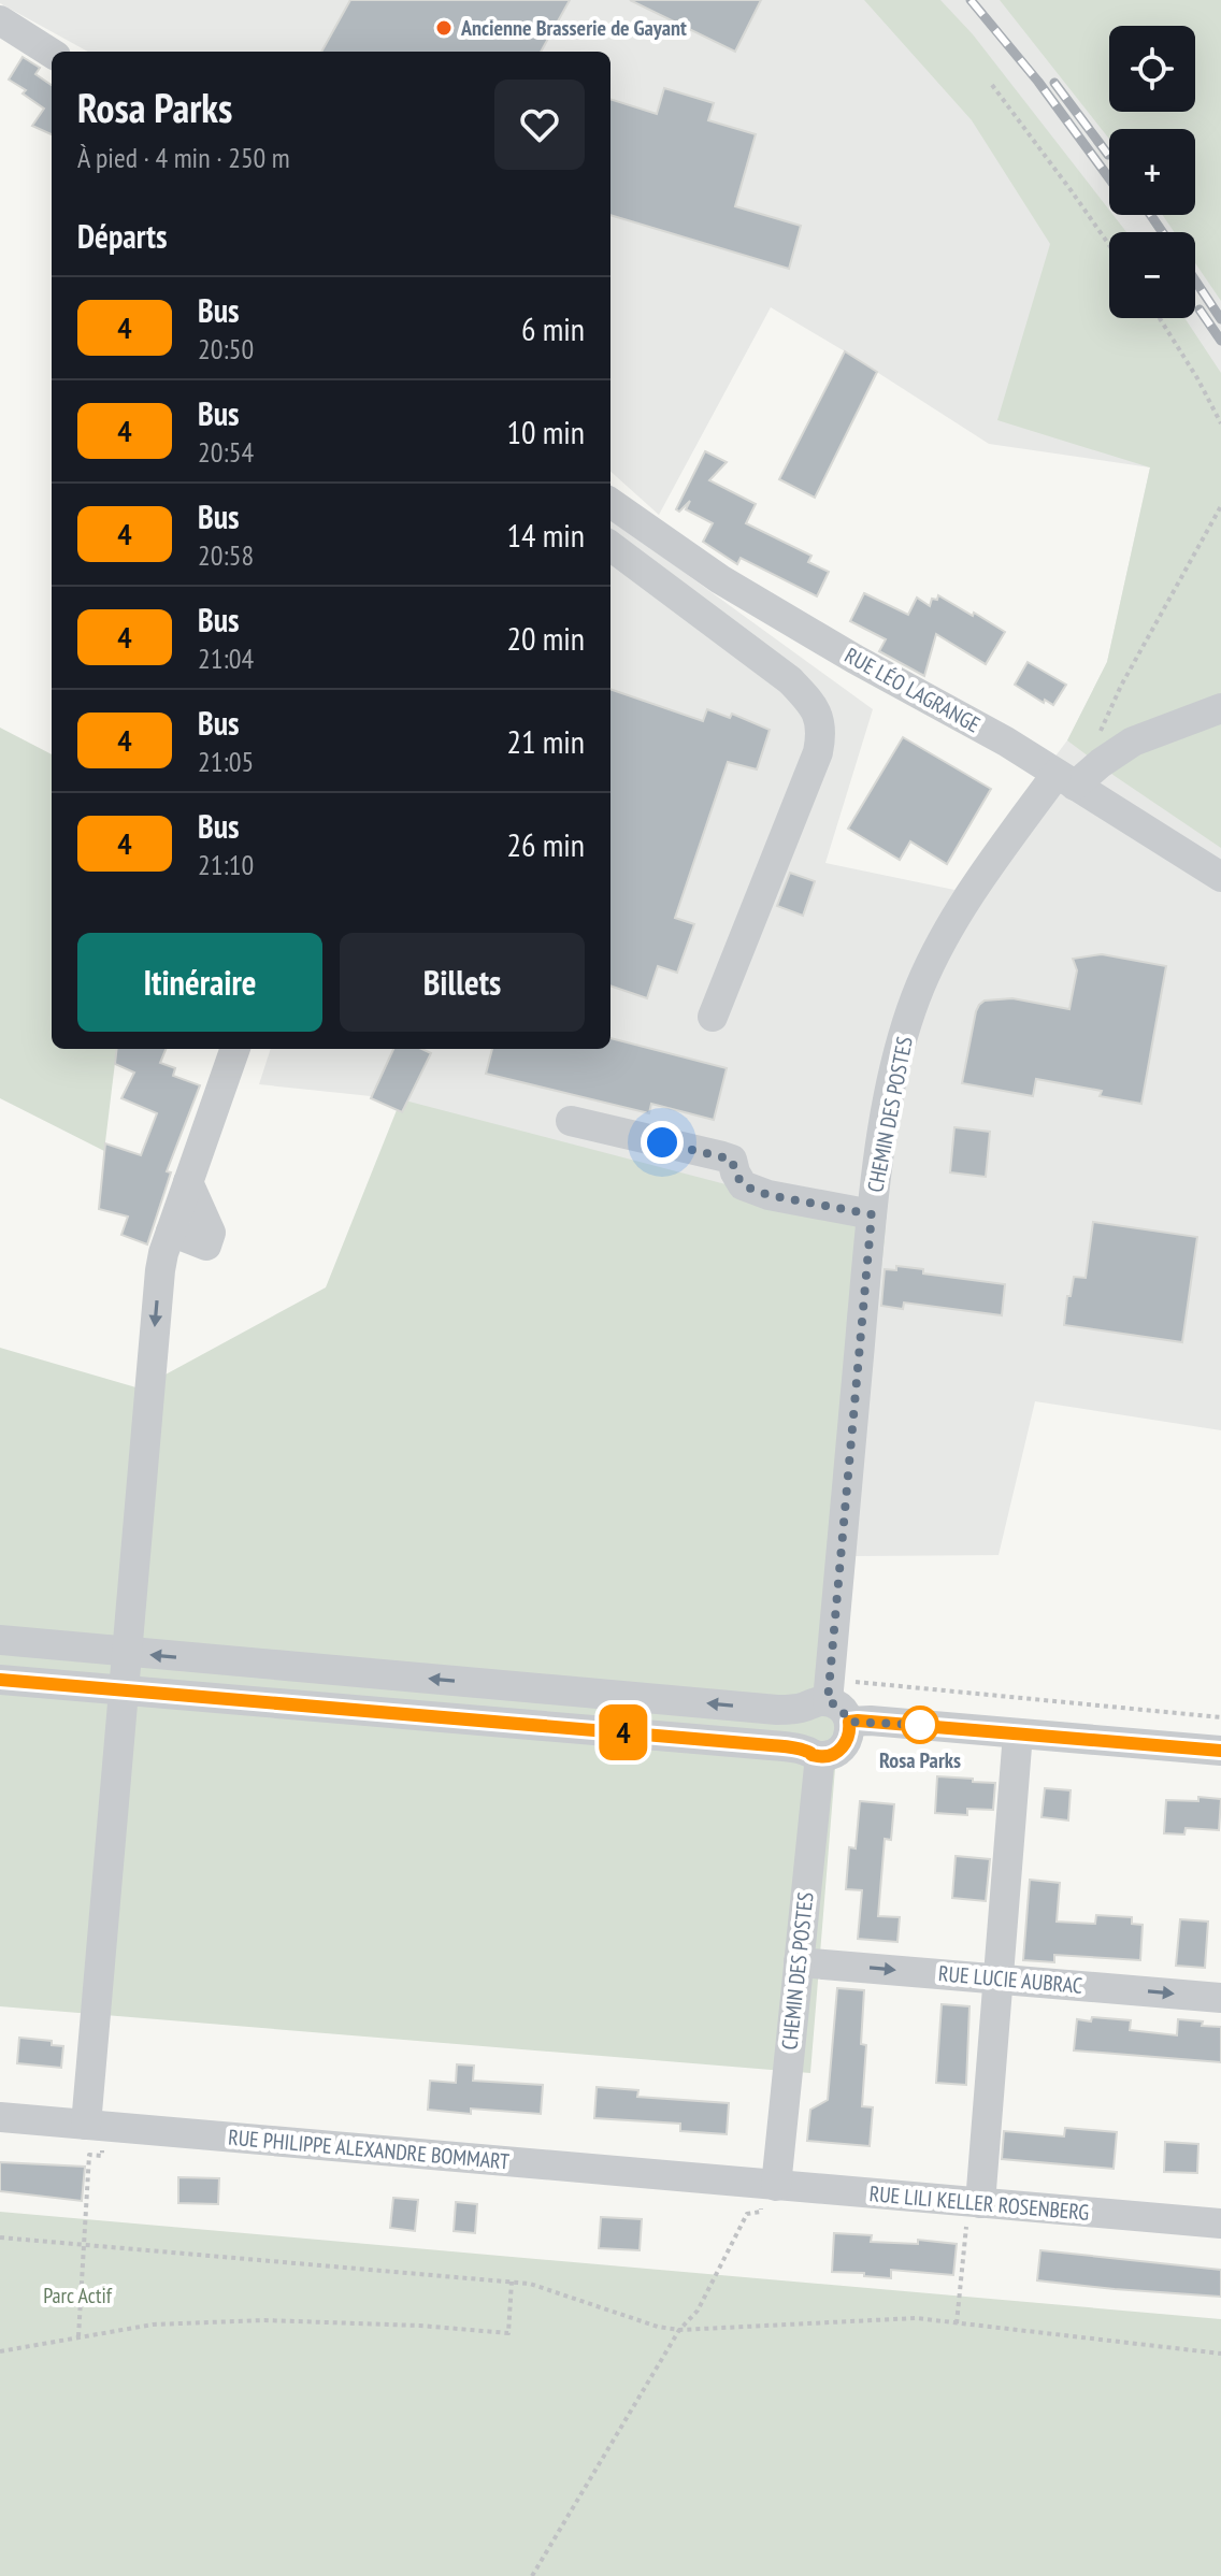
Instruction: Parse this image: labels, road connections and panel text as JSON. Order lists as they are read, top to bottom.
{
  "streets": {
    "street": [
      "RUE LÉO LAGRANGE",
      "CHEMIN DES POSTES",
      "RUE LUCIE AUBRAC",
      "RUE PHILIPPE ALEXANDRE BOMMART",
      "RUE LILI KELLER ROSENBERG"
    ]
  },
  "crossings": [
    ["RUE LÉO LAGRANGE", "CHEMIN DES POSTES"],
    ["CHEMIN DES POSTES", "RUE LUCIE AUBRAC"],
    ["CHEMIN DES POSTES", "RUE PHILIPPE ALEXANDRE BOMMART"],
    ["CHEMIN DES POSTES", "RUE LILI KELLER ROSENBERG"],
    ["RUE PHILIPPE ALEXANDRE BOMMART", "RUE LILI KELLER ROSENBERG"]
  ],
  "parks": ["Parc Actif"],
  "places": ["Ancienne Brasserie de Gayant", "Rosa Parks"],
  "lines": ["bus line 4"],
  "page": {
    "on_map": "4",
    "map_buttons": ["+", "−"],
    "heading": [
      ["Rosa Parks", "À pied · 4 min · 250 m"],
      "Départs"
    ],
    "list": [
      {
        "mark": "4",
        "name": "Bus",
        "note": "20:50",
        "value": "6 min"
      },
      {
        "mark": "4",
        "name": "Bus",
        "note": "20:54",
        "value": "10 min"
      },
      {
        "mark": "4",
        "name": "Bus",
        "note": "20:58",
        "value": "14 min"
      },
      {
        "mark": "4",
        "name": "Bus",
        "note": "21:04",
        "value": "20 min"
      },
      {
        "mark": "4",
        "name": "Bus",
        "note": "21:05",
        "value": "21 min"
      },
      {
        "mark": "4",
        "name": "Bus",
        "note": "21:10",
        "value": "26 min"
      }
    ],
    "buttons": ["Itinéraire", "Billets"]
  }
}
